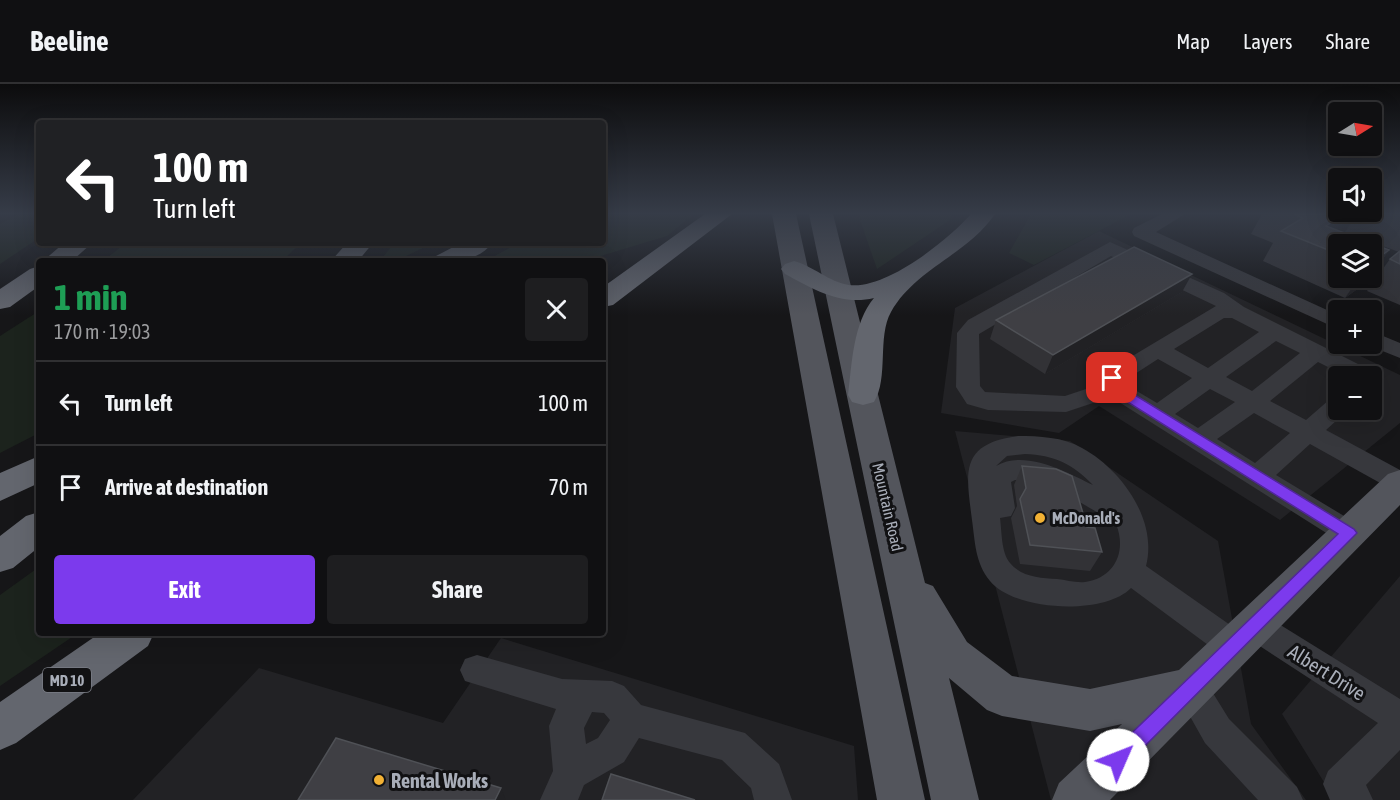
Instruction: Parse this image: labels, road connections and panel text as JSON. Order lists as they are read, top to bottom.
{
  "streets": {
    "highway": ["MD 10"],
    "main road": ["Mountain Road"],
    "street": ["Albert Drive"]
  },
  "places": ["McDonald's", "Rental Works"],
  "north": "right",
  "page": {
    "header": "Beeline",
    "nav": ["Map", "Layers", "Share"],
    "map_buttons": ["+", "−"],
    "turn": ["100 m", "Turn left"],
    "heading": ["1 min", "170 m · 19:03"],
    "list": [
      {
        "name": "Turn left",
        "value": "100 m"
      },
      {
        "name": "Arrive at destination",
        "value": "70 m"
      }
    ],
    "buttons": ["Exit", "Share"]
  }
}
